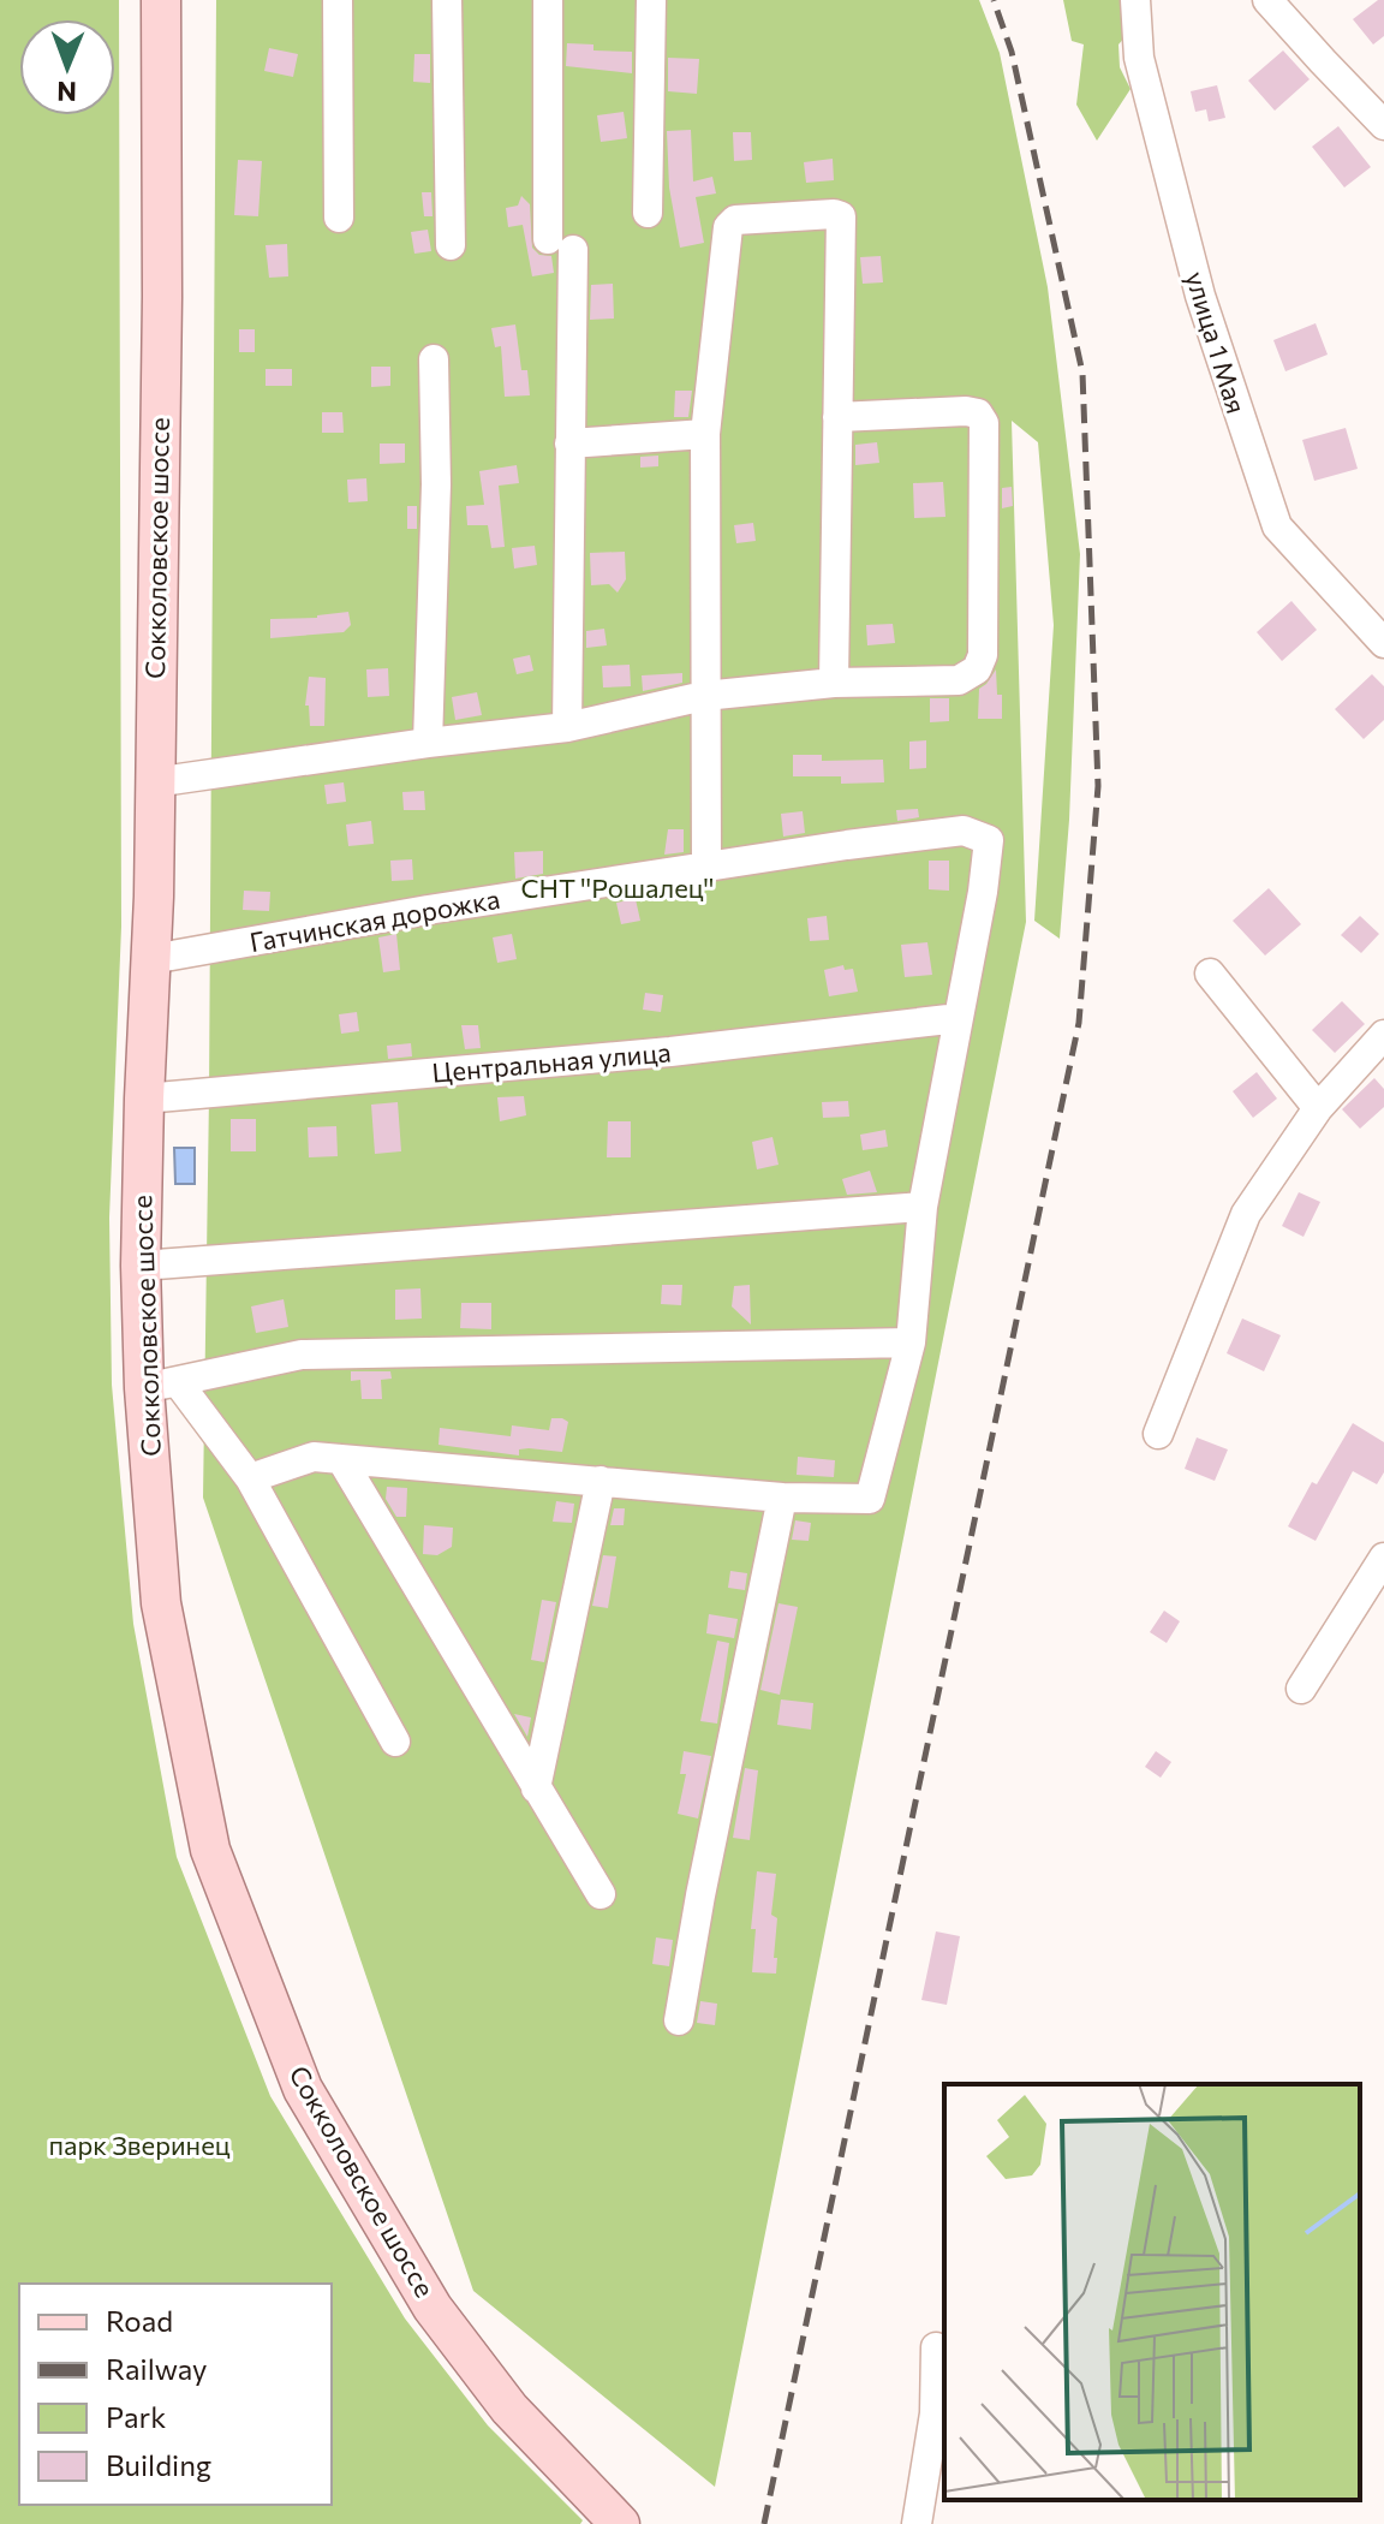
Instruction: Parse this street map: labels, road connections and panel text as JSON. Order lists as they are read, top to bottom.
{
  "streets": {
    "main road": ["Сокколовское шоссе"],
    "street": ["улица 1 Мая", "Гатчинская дорожка", "Центральная улица"]
  },
  "crossings": [
    ["Сокколовское шоссе", "Гатчинская дорожка"],
    ["Сокколовское шоссе", "Центральная улица"],
    ["Гатчинская дорожка", "Центральная улица"]
  ],
  "parks": ["СНТ ''Рошалец''", "парк Зверинец"],
  "legend": [
    "Road",
    "Railway",
    "Park",
    "Building"
  ],
  "north": "bottom"
}
